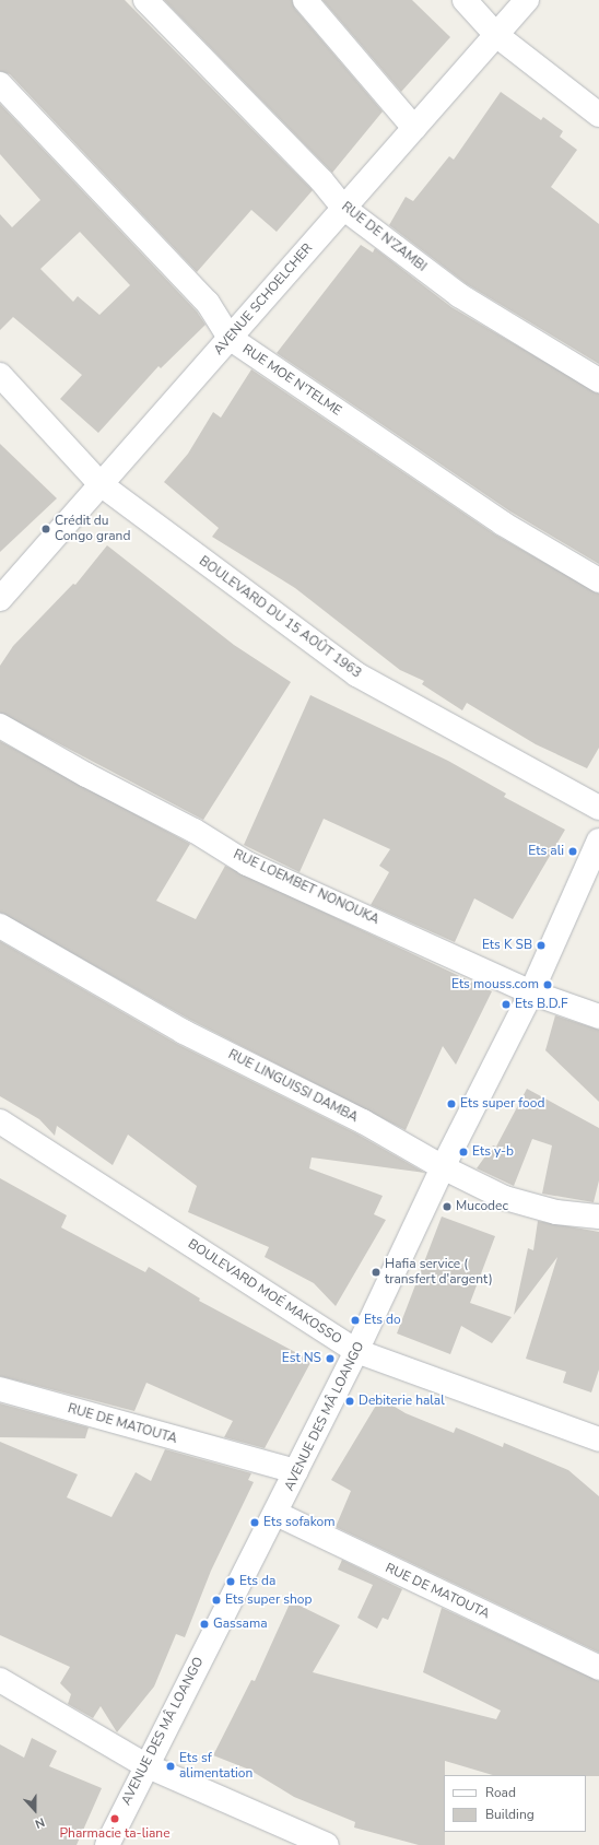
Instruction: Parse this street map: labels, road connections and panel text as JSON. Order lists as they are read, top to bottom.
{
  "streets": {
    "street": [
      "RUE DE N'ZAMBI",
      "AVENUE SCHOELCHER",
      "RUE MOE N'TELME",
      "BOULEVARD DU 15 AOÛT 1963",
      "RUE LOEMBET NONOUKA",
      "RUE LINGUISSI DAMBA",
      "BOULEVARD MOÉ MAKOSSO",
      "AVENUE DES MÂ LOANGO",
      "RUE DE MATOUTA"
    ]
  },
  "crossings": [
    ["RUE DE N'ZAMBI", "AVENUE SCHOELCHER"],
    ["AVENUE SCHOELCHER", "RUE MOE N'TELME"],
    ["AVENUE SCHOELCHER", "BOULEVARD DU 15 AOÛT 1963"],
    ["RUE LOEMBET NONOUKA", "AVENUE DES MÂ LOANGO"],
    ["RUE LINGUISSI DAMBA", "AVENUE DES MÂ LOANGO"],
    ["BOULEVARD MOÉ MAKOSSO", "AVENUE DES MÂ LOANGO"],
    ["AVENUE DES MÂ LOANGO", "RUE DE MATOUTA"]
  ],
  "places": [
    "Crédit du Congo grand",
    "Ets ali",
    "Ets K SB",
    "Ets mouss.com",
    "Ets B.D.F",
    "Ets super food",
    "Ets y-b",
    "Mucodec",
    "Hafia service ( transfert d'argent)",
    "Ets do",
    "Est NS",
    "Debiterie halal",
    "Ets sofakom",
    "Ets da",
    "Ets super shop",
    "Gassama",
    "Ets sf alimentation",
    "Pharmacie ta-liane"
  ],
  "legend": ["Road", "Building"],
  "north": "bottom"
}
